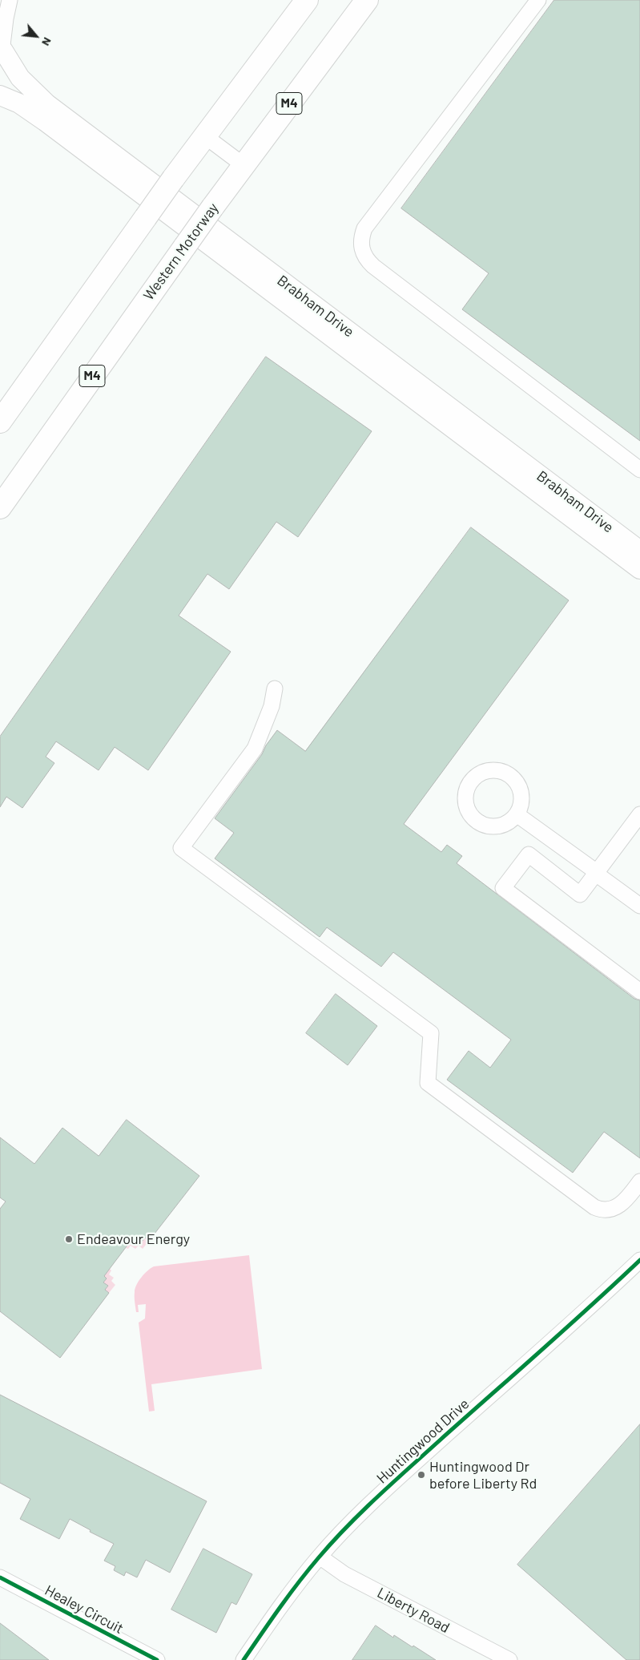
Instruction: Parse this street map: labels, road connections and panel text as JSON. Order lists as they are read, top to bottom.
{
  "streets": {
    "highway": ["M4", "Western Motorway"],
    "main road": ["Brabham Drive"],
    "street": ["Huntingwood Drive", "Healey Circuit", "Liberty Road"]
  },
  "crossings": [
    ["Huntingwood Drive", "Liberty Road"]
  ],
  "places": ["Endeavour Energy", "Huntingwood Dr before Liberty Rd"],
  "north": "bottom right"
}
